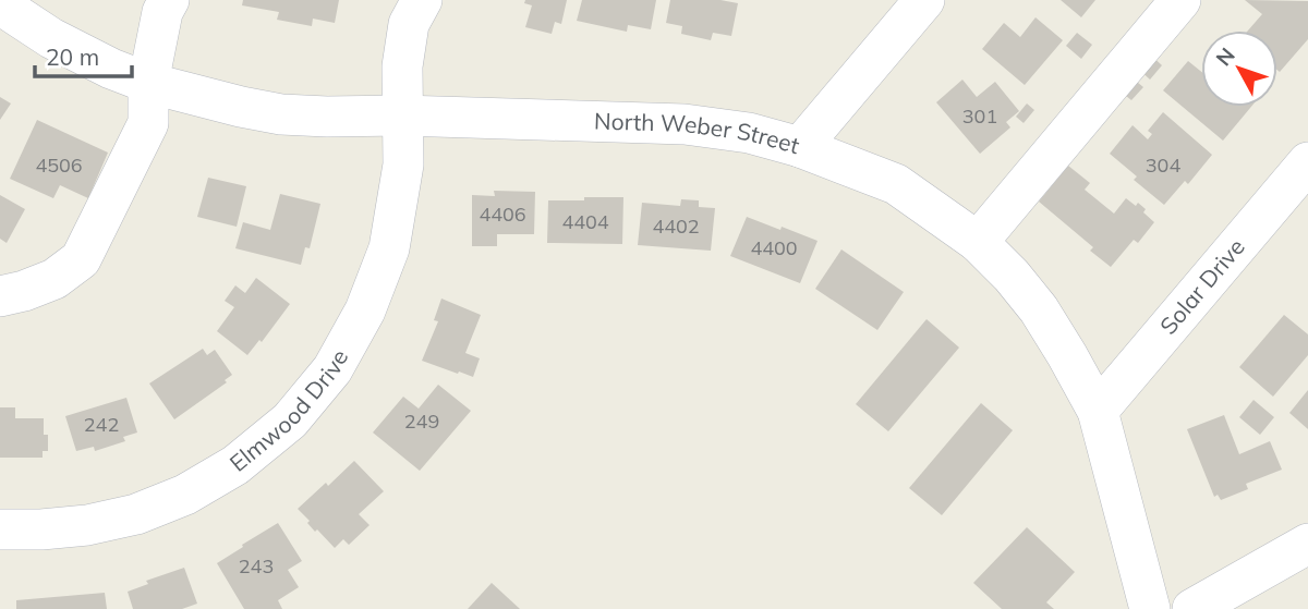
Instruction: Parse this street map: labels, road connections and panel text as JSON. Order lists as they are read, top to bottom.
{
  "streets": {
    "street": ["North Weber Street", "Solar Drive", "Elmwood Drive"]
  },
  "crossings": [
    ["North Weber Street", "Solar Drive"],
    ["North Weber Street", "Elmwood Drive"]
  ],
  "house_numbers": [
    "301",
    "4506",
    "304",
    "4406",
    "4404",
    "4402",
    "4400",
    "249",
    "242",
    "243"
  ],
  "scale_bar": "20 m",
  "north": "top left"
}
